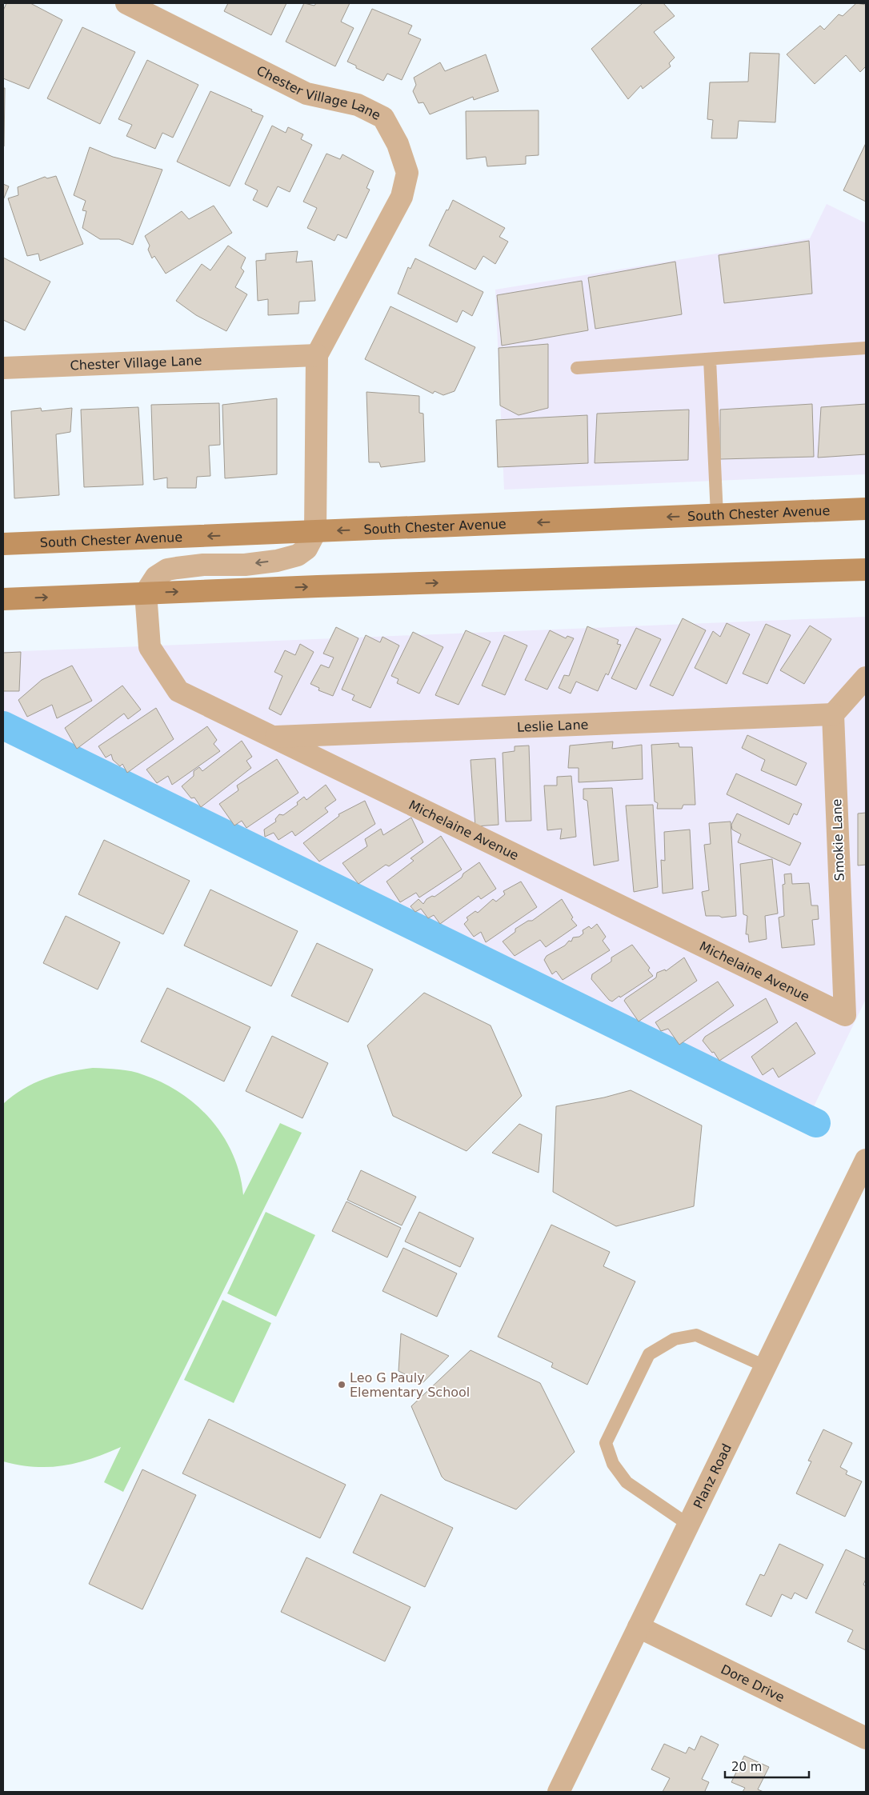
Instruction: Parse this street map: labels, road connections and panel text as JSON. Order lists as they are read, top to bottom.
{
  "streets": {
    "main road": ["South Chester Avenue"],
    "street": [
      "Chester Village Lane",
      "Leslie Lane",
      "Michelaine Avenue",
      "Smokie Lane",
      "Planz Road",
      "Dore Drive"
    ]
  },
  "crossings": [
    ["Chester Village Lane", "South Chester Avenue"],
    ["Leslie Lane", "Michelaine Avenue"],
    ["Leslie Lane", "Smokie Lane"],
    ["Michelaine Avenue", "Smokie Lane"],
    ["Planz Road", "Dore Drive"]
  ],
  "places": ["Leo G Pauly Elementary School"],
  "scale_bar": "20 m"
}
